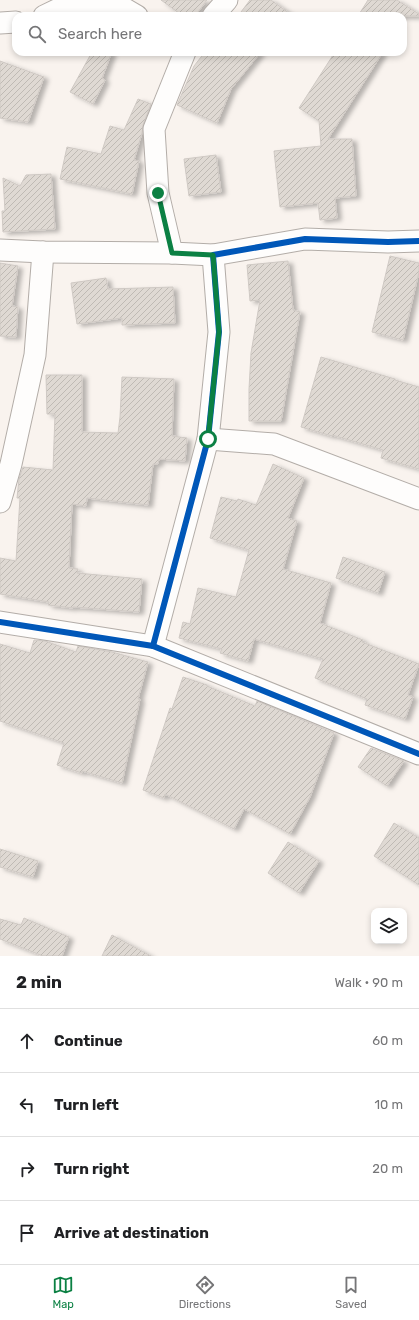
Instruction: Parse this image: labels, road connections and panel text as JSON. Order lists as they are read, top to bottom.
{
  "page": {
    "search": "Search here",
    "heading": ["2 min", "Walk · 90 m"],
    "list": [
      ["Continue", "60 m"],
      ["Turn left", "10 m"],
      ["Turn right", "20 m"],
      "Arrive at destination"
    ],
    "nav": ["Map", "Directions", "Saved"]
  }
}
